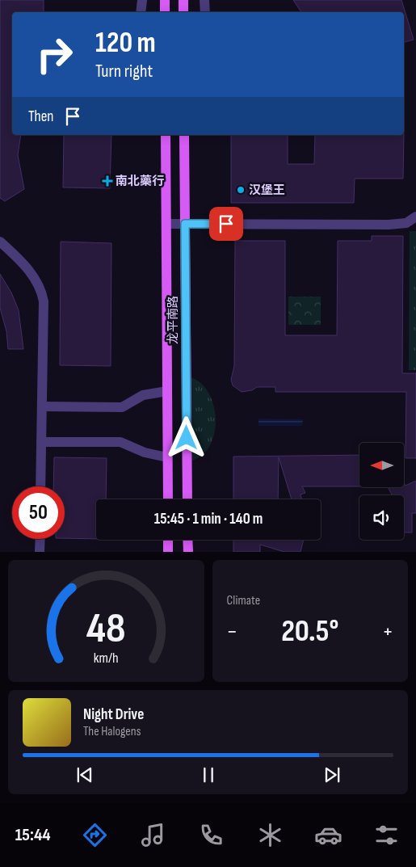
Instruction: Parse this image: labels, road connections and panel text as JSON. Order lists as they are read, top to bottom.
{
  "streets": {
    "main road": ["龙平南路"]
  },
  "places": {
    "health": ["南北藥行"],
    "other": ["汉堡王"]
  },
  "north": "left",
  "page": {
    "turn": ["120 m", "Turn right"],
    "then": "Then",
    "limit": "50",
    "trip": "15:45 · 1 min · 140 m",
    "tile": "Climate",
    "heat": ["−", "20.5°", "+"],
    "song": ["Night Drive", "The Halogens"],
    "tabs": "15:44",
    "gauge": ["48", "km/h"]
  }
}
